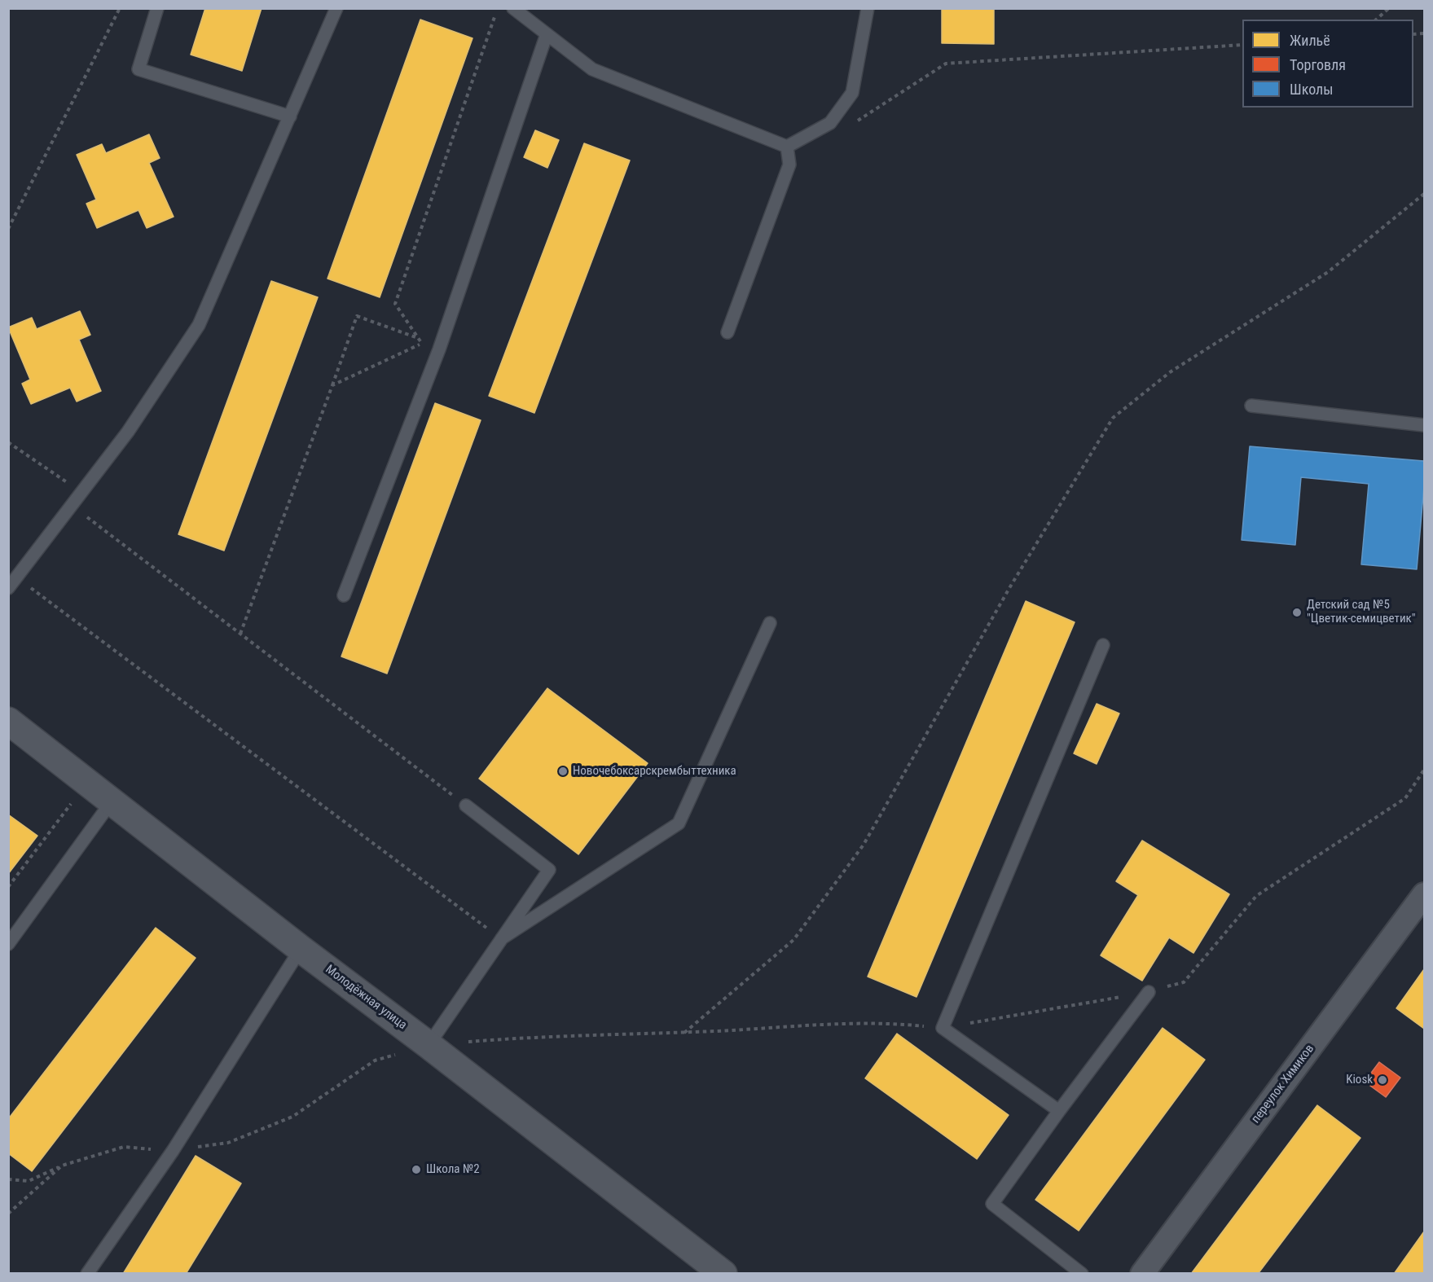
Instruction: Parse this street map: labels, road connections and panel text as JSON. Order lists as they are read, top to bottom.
{
  "streets": {
    "street": ["Молодёжная улица", "переулок Химиков"]
  },
  "places": [
    "Детский сад №5 \"Цветик-семицветик\"",
    "Новочебоксарскрембыттехника",
    "Kiosk",
    "Школа №2"
  ],
  "legend": ["Жильё", "Торговля", "Школы"]
}
